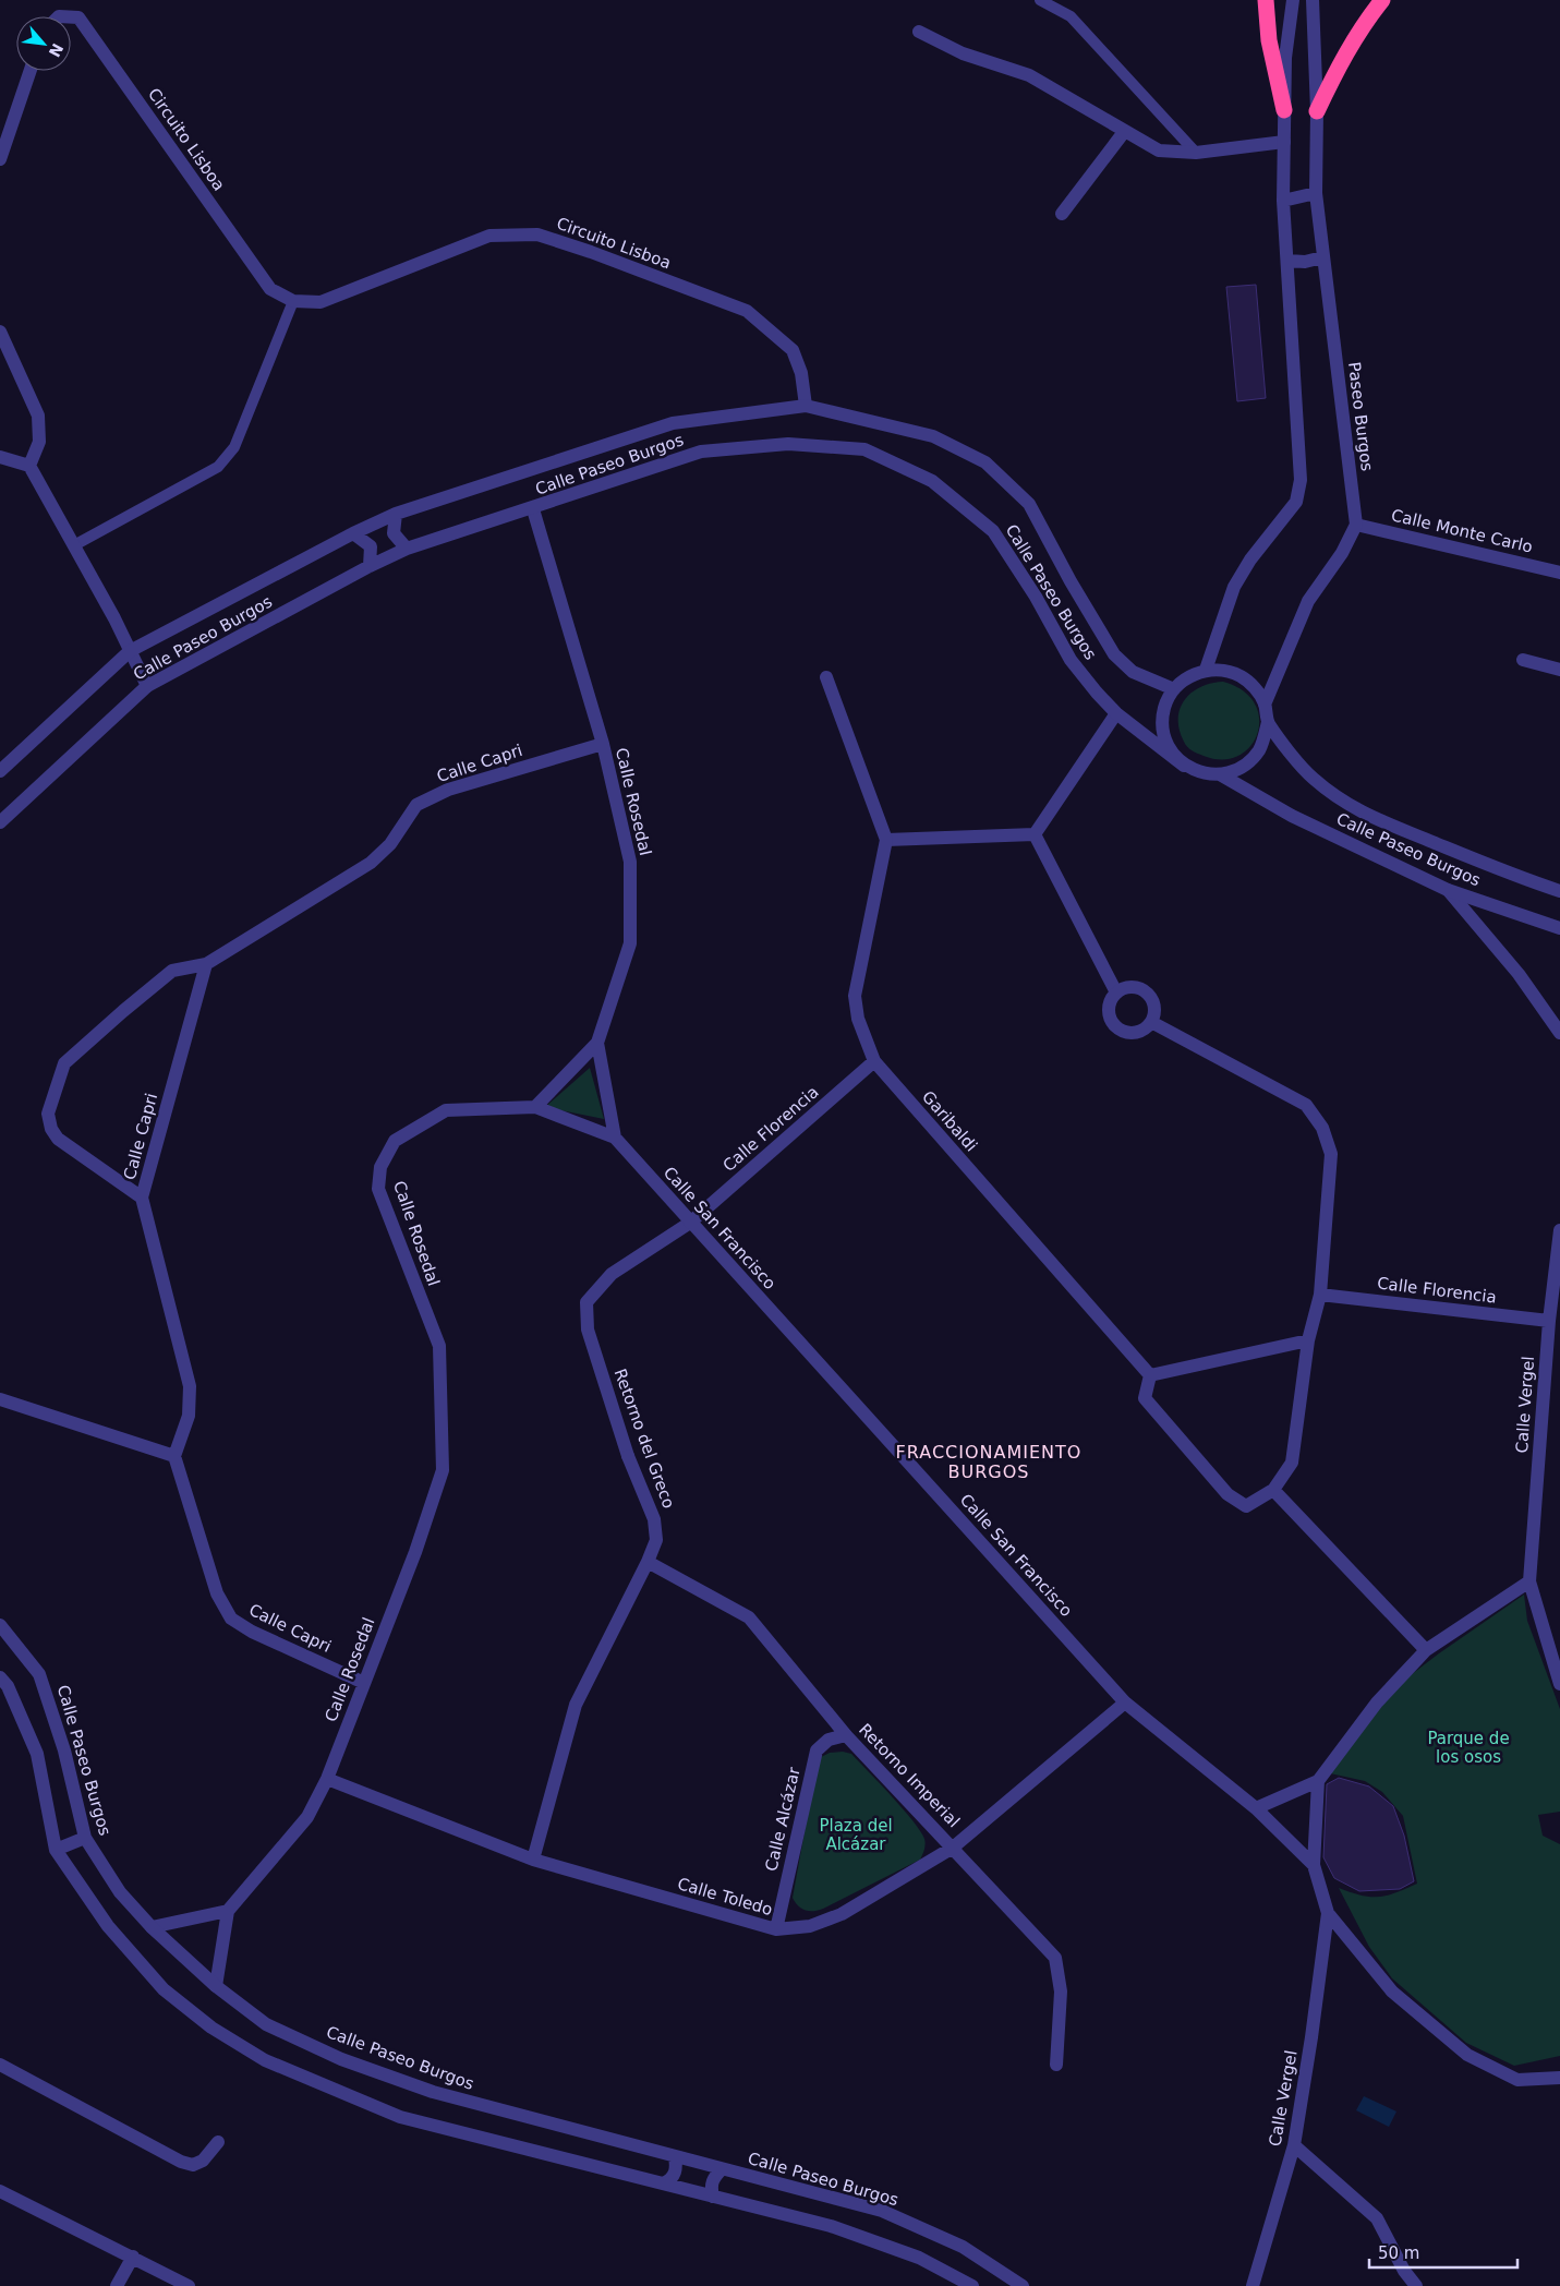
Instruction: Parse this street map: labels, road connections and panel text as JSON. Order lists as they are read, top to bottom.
{
  "streets": {
    "street": [
      "Circuito Lisboa",
      "Paseo Burgos",
      "Calle Paseo Burgos",
      "Calle Monte Carlo",
      "Calle Capri",
      "Calle Rosedal",
      "Garibaldi",
      "Calle Florencia",
      "Calle San Francisco",
      "Calle Vergel",
      "Retorno del Greco",
      "Retorno Imperial",
      "Calle Alcázar",
      "Calle Toledo"
    ]
  },
  "crossings": [
    ["Circuito Lisboa", "Calle Paseo Burgos"],
    ["Paseo Burgos", "Calle Monte Carlo"],
    ["Calle Paseo Burgos", "Calle Rosedal"],
    ["Calle Capri", "Calle Rosedal"],
    ["Calle Rosedal", "Calle San Francisco"],
    ["Calle Rosedal", "Calle Toledo"],
    ["Garibaldi", "Calle Florencia"],
    ["Calle Florencia", "Calle San Francisco"],
    ["Calle Florencia", "Calle Vergel"],
    ["Calle Florencia", "Retorno del Greco"],
    ["Calle San Francisco", "Retorno del Greco"],
    ["Calle San Francisco", "Calle Toledo"],
    ["Retorno del Greco", "Retorno Imperial"],
    ["Retorno del Greco", "Calle Toledo"],
    ["Retorno Imperial", "Calle Alcázar"],
    ["Retorno Imperial", "Calle Toledo"],
    ["Calle Alcázar", "Calle Toledo"]
  ],
  "districts": ["FRACCIONAMIENTO BURGOS"],
  "parks": ["Parque de los osos", "Plaza del Alcázar"],
  "scale_bar": "50 m",
  "north": "bottom right"
}
